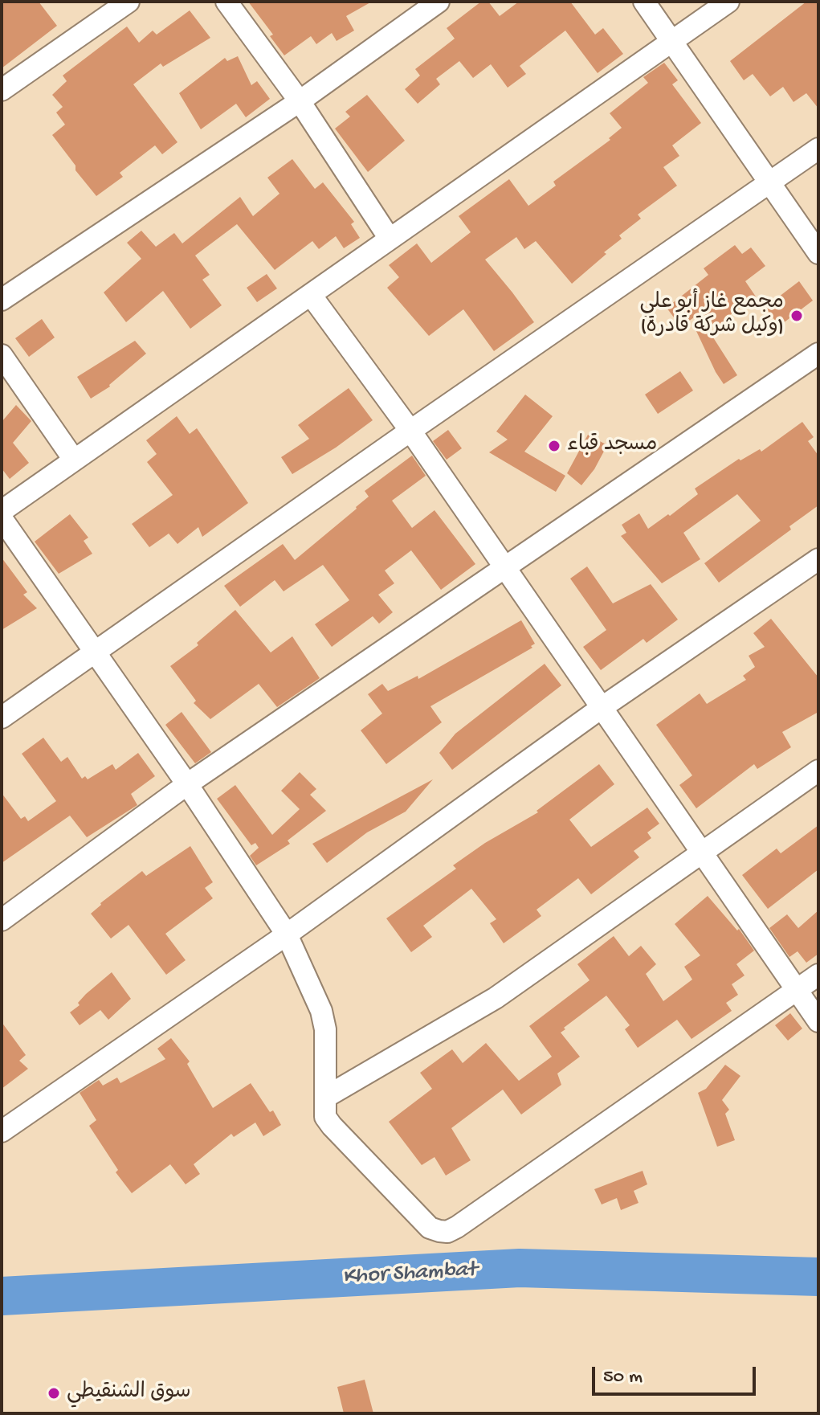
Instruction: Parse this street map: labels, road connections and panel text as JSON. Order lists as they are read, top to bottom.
{
  "water": ["Khor Shambat"],
  "places": ["مجمع غاز أبو علي (وكيل شركة قادرة)", "مسجد قباء", "سوق الشنقيطي"],
  "scale_bar": "50 m"
}
